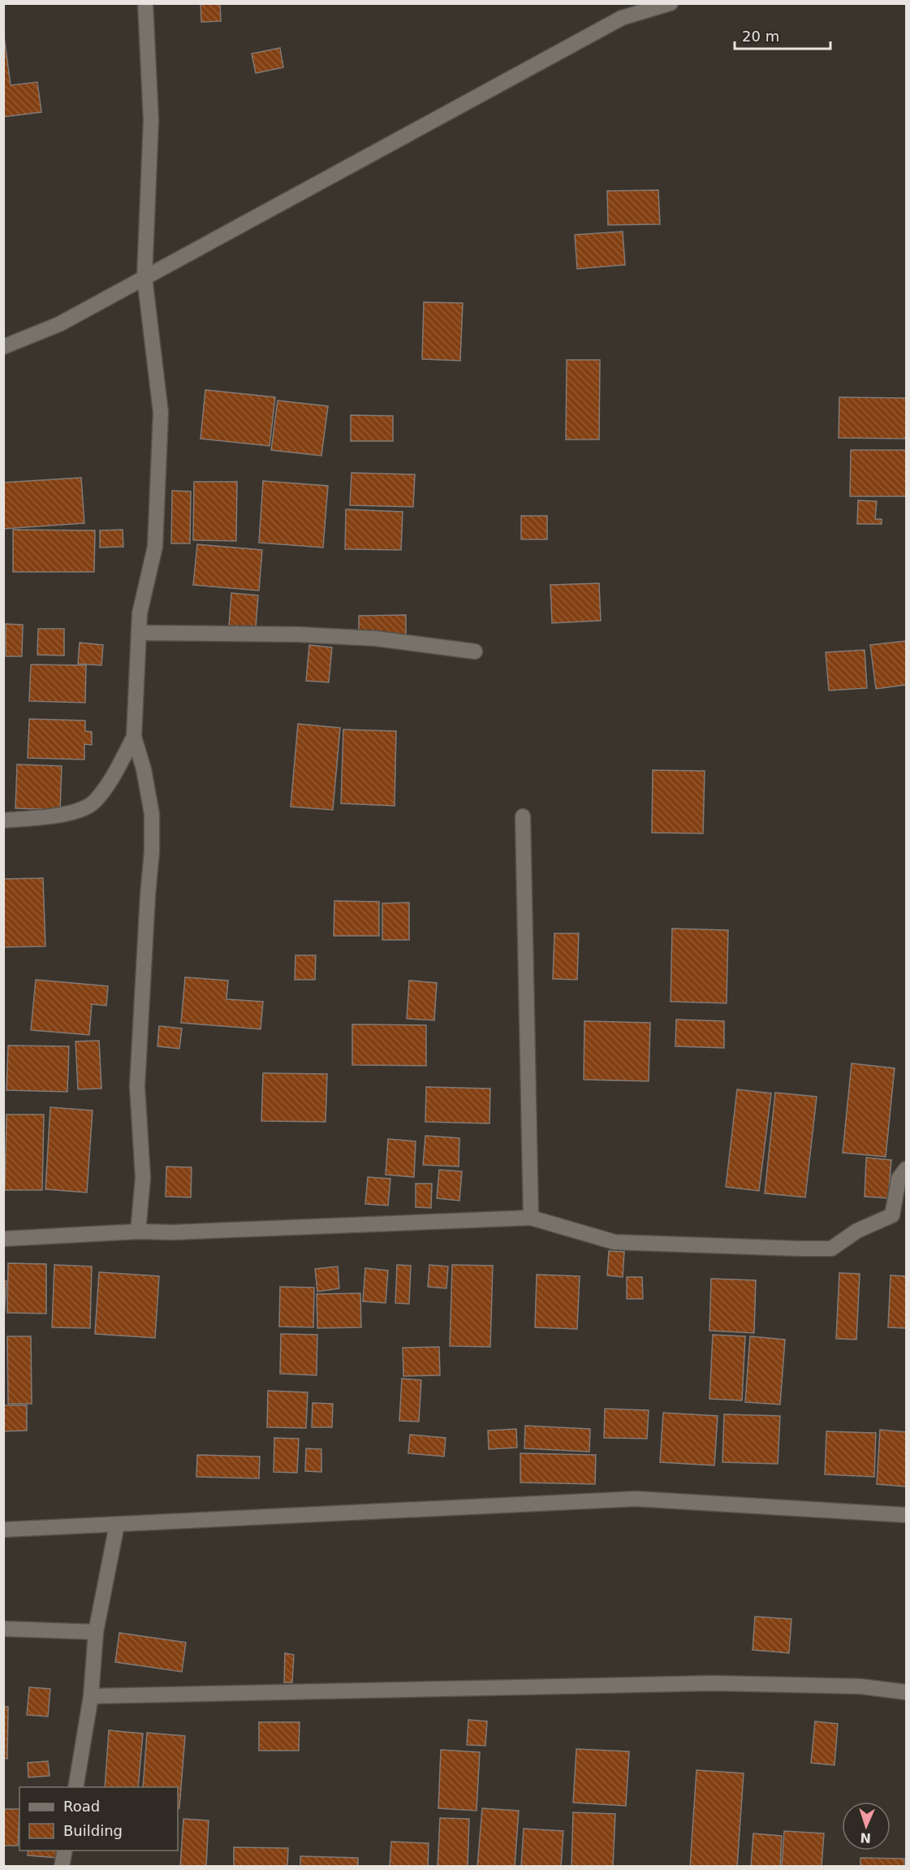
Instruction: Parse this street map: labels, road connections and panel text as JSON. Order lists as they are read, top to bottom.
{
  "legend": ["Road", "Building"],
  "scale_bar": "20 m",
  "north": "bottom"
}
